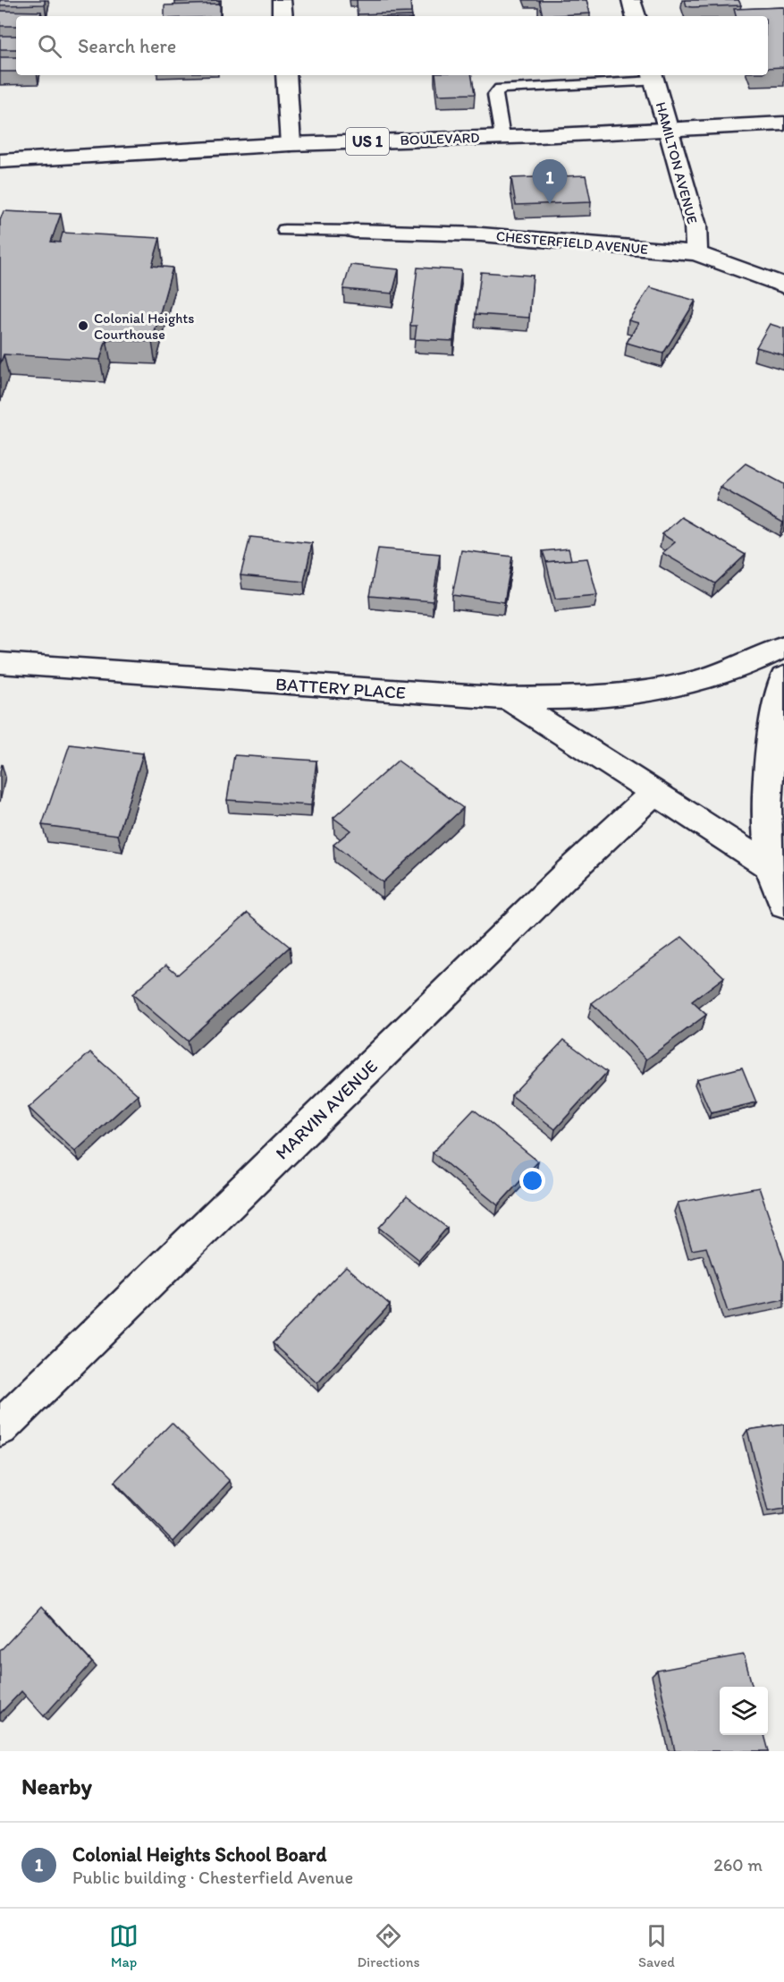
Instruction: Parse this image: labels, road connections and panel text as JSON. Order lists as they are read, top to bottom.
{
  "streets": {
    "street": [
      "BOULEVARD",
      "US 1",
      "HAMILTON AVENUE",
      "CHESTERFIELD AVENUE",
      "BATTERY PLACE",
      "MARVIN AVENUE"
    ]
  },
  "crossings": [
    ["BOULEVARD", "HAMILTON AVENUE"],
    ["HAMILTON AVENUE", "CHESTERFIELD AVENUE"],
    ["BATTERY PLACE", "MARVIN AVENUE"]
  ],
  "places": ["Colonial Heights Courthouse"],
  "page": {
    "search": "Search here",
    "pins": "1",
    "heading": "Nearby",
    "list": [
      {
        "mark": "1",
        "name": "Colonial Heights School Board",
        "note": "Public building · Chesterfield Avenue",
        "value": "260 m"
      }
    ],
    "nav": ["Map", "Directions", "Saved"]
  }
}
